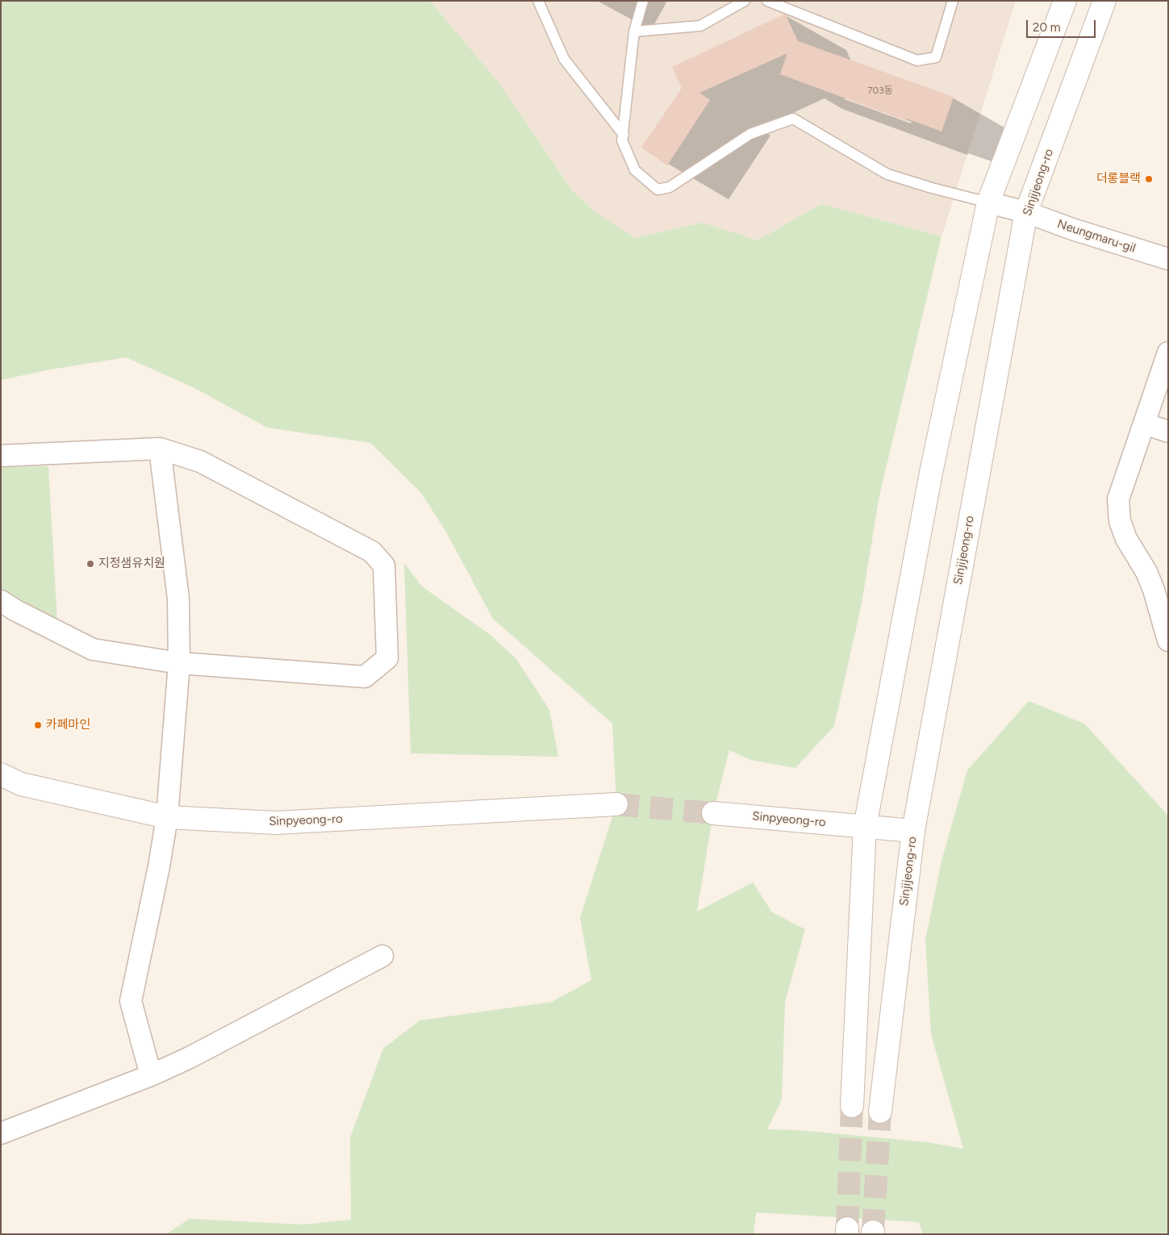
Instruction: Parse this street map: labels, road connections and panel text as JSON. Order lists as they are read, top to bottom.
{
  "streets": {
    "street": ["Sinjijeong-ro", "Neungmaru-gil", "Sinpyeong-ro"]
  },
  "crossings": [
    ["Sinjijeong-ro", "Neungmaru-gil"],
    ["Sinjijeong-ro", "Sinpyeong-ro"]
  ],
  "places": ["더롱블랙", "지정샘유치원", "카페마인"],
  "house_numbers": ["703동"],
  "scale_bar": "20 m"
}
